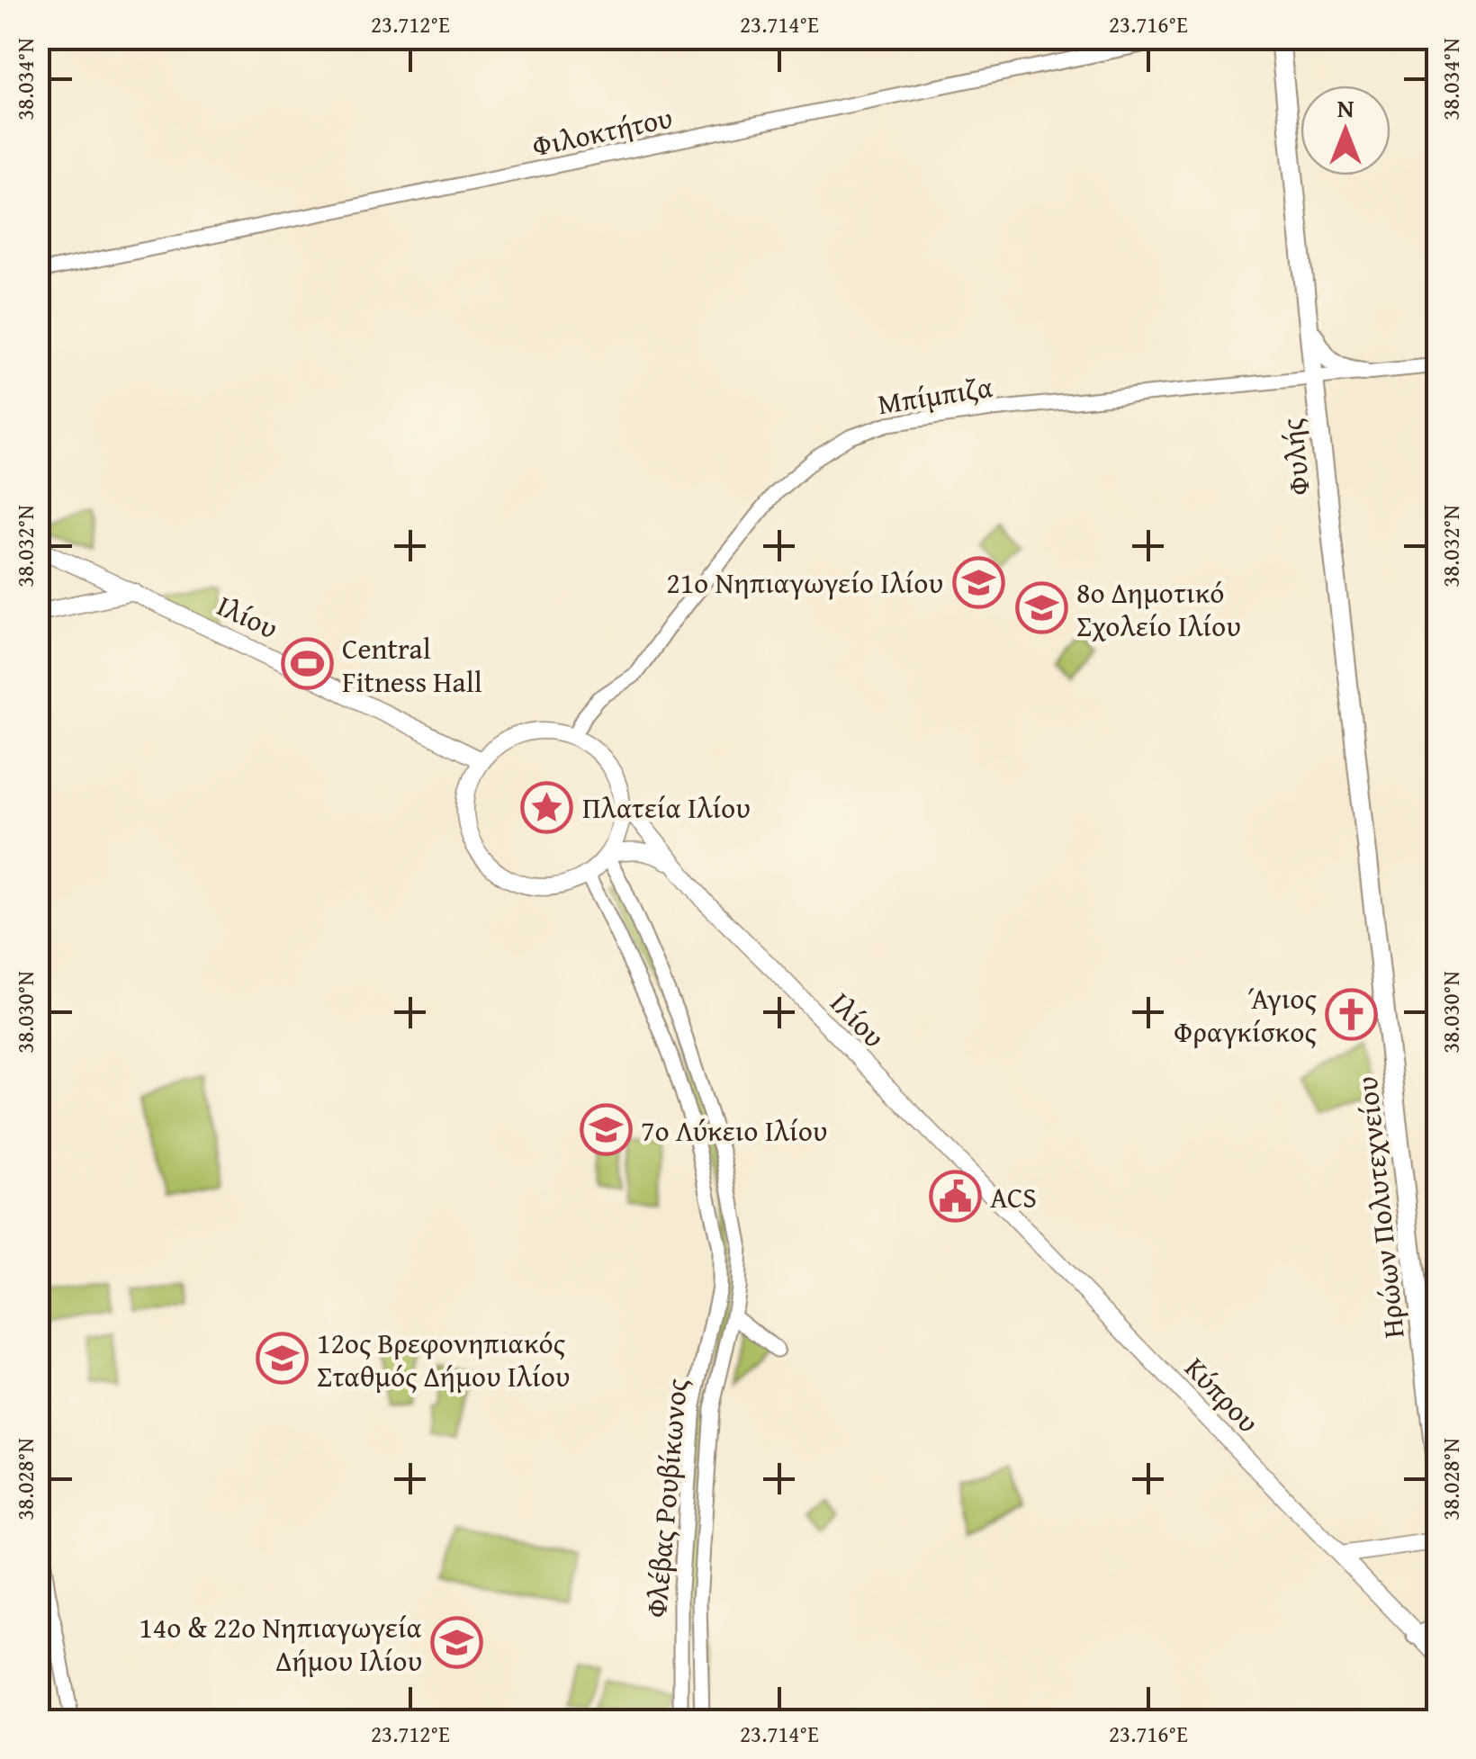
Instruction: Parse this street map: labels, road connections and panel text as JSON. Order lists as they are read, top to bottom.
{
  "streets": {
    "main road": [
      "Φυλής",
      "Ιλίου",
      "Ηρώων Πολυτεχνείου",
      "Κύπρου"
    ],
    "street": ["Φιλοκτήτου", "Μπίμπιζα", "Φλέβας Ρουβίκωνος"]
  },
  "crossings": [
    ["Μπίμπιζα", "Φυλής"],
    ["Μπίμπιζα", "Ιλίου"],
    ["Μπίμπιζα", "Φλέβας Ρουβίκωνος"],
    ["Φυλής", "Ηρώων Πολυτεχνείου"],
    ["Ιλίου", "Κύπρου"],
    ["Ιλίου", "Φλέβας Ρουβίκωνος"]
  ],
  "places": {
    "school or university": [
      "21ο Νηπιαγωγείο Ιλίου",
      "8ο Δημοτικό Σχολείο Ιλίου",
      "7ο Λύκειο Ιλίου",
      "12ος Βρεφονηπιακός Σταθμός Δήμου Ιλίου",
      "14ο & 22ο Νηπιαγωγεία Δήμου Ιλίου"
    ],
    "sports": ["Central Fitness Hall"],
    "place": ["Πλατεία Ιλίου"],
    "church": ["Άγιος Φραγκίσκος"],
    "public building": ["ACS"]
  },
  "north": "top",
  "coordinates": [
    "23.712°E",
    "23.714°E",
    "23.716°E",
    "38.034°N",
    "38.032°N",
    "38.030°N",
    "38.028°N"
  ]
}
